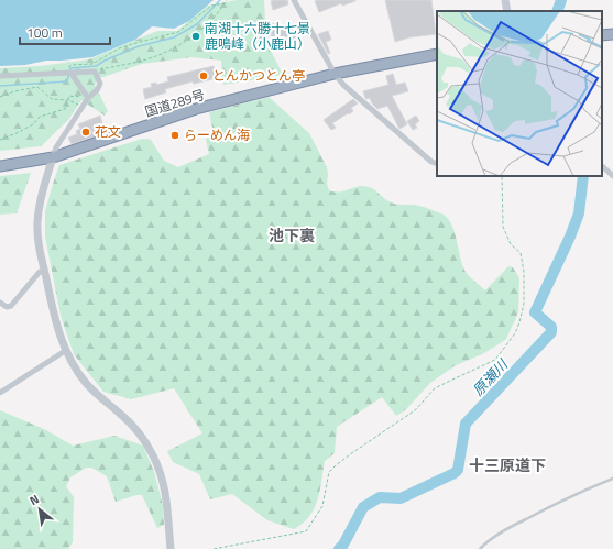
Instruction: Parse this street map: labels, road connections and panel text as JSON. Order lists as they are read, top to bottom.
{
  "streets": {
    "highway": ["国道289号"]
  },
  "districts": ["池下裏", "十三原道下"],
  "water": ["原瀬川"],
  "places": [
    "南湖十六勝十七景 鹿鳴峰（小鹿山）",
    "とんかつとん亭",
    "花文",
    "らーめん海"
  ],
  "scale_bar": "100 m",
  "north": "top left"
}
